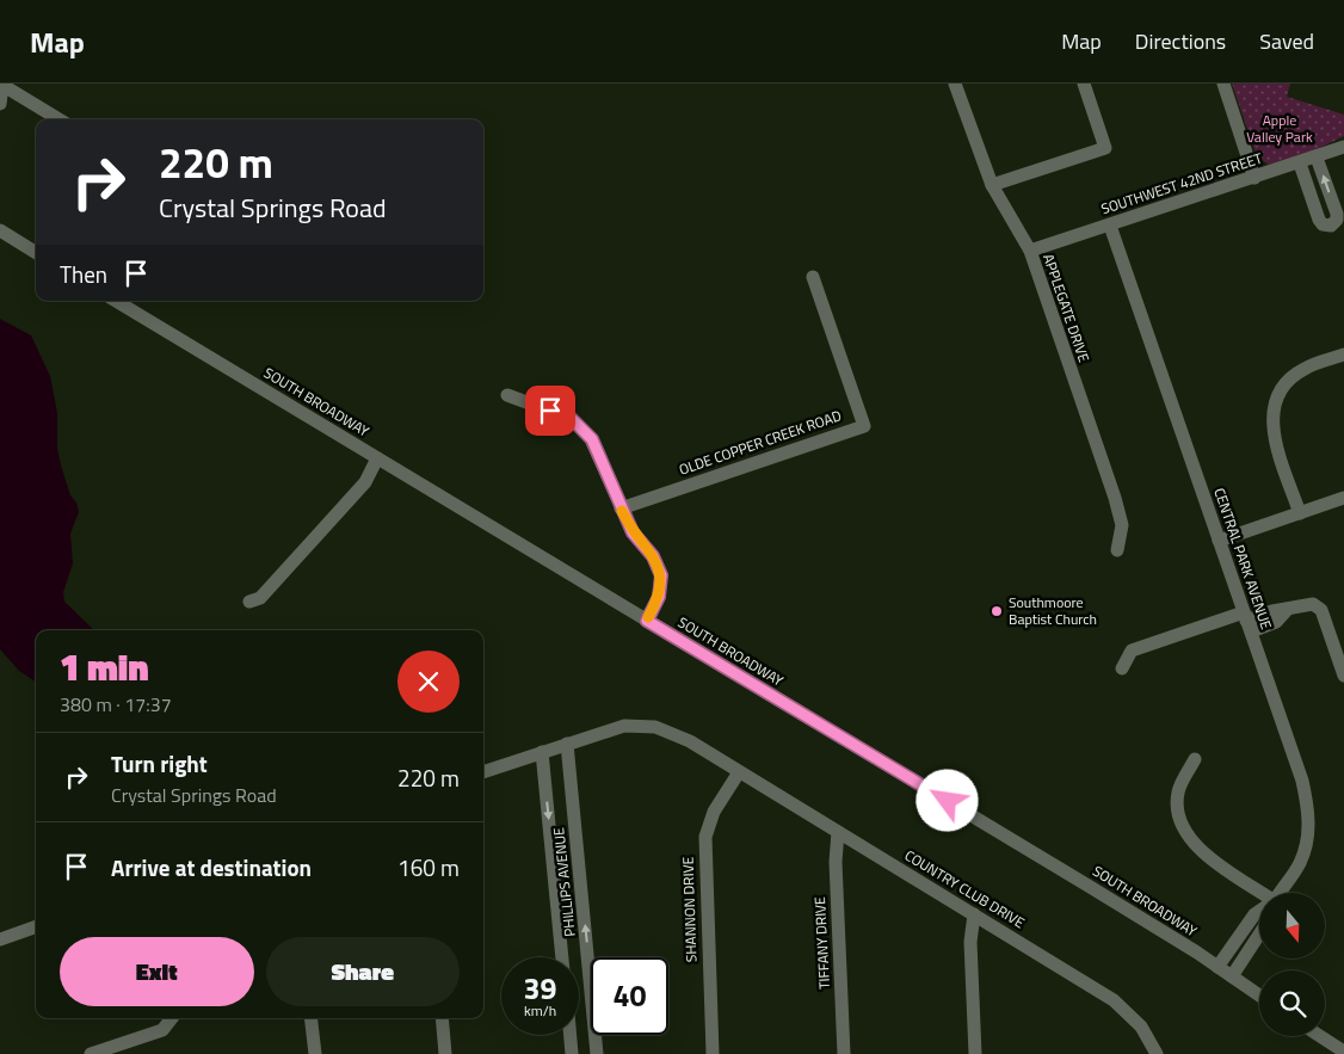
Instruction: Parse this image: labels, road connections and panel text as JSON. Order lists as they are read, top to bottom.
{
  "streets": {
    "street": [
      "SOUTHWEST 42ND STREET",
      "APPLEGATE DRIVE",
      "SOUTH BROADWAY",
      "OLDE COPPER CREEK ROAD",
      "CENTRAL PARK AVENUE",
      "PHILLIPS AVENUE",
      "COUNTRY CLUB DRIVE",
      "SHANNON DRIVE",
      "TIFFANY DRIVE"
    ]
  },
  "crossings": [
    ["SOUTHWEST 42ND STREET", "APPLEGATE DRIVE"],
    ["SOUTHWEST 42ND STREET", "CENTRAL PARK AVENUE"],
    ["SOUTH BROADWAY", "CENTRAL PARK AVENUE"],
    ["PHILLIPS AVENUE", "COUNTRY CLUB DRIVE"],
    ["COUNTRY CLUB DRIVE", "SHANNON DRIVE"],
    ["COUNTRY CLUB DRIVE", "TIFFANY DRIVE"]
  ],
  "parks": ["Apple Valley Park"],
  "places": ["Southmoore Baptist Church"],
  "north": "bottom",
  "page": {
    "header": "Map",
    "nav": ["Map", "Directions", "Saved"],
    "turn": ["220 m", "Crystal Springs Road"],
    "then": "Then",
    "heading": ["1 min", "380 m · 17:37"],
    "list": [
      {
        "name": "Turn right",
        "note": "Crystal Springs Road",
        "value": "220 m"
      },
      {
        "name": "Arrive at destination",
        "value": "160 m"
      }
    ],
    "buttons": ["Exit", "Share"],
    "speed": "39 km/h",
    "limit": "40"
  }
}
